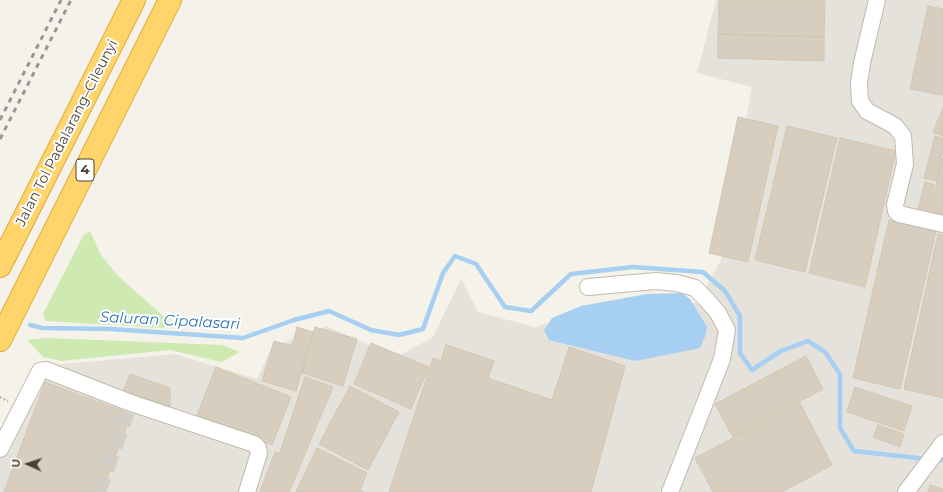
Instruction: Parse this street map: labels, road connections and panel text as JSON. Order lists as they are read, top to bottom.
{
  "streets": {
    "highway": ["Jalan Tol Padalarang–Cileunyi", "4"]
  },
  "water": ["Saluran Cipalasari"],
  "north": "left"
}
